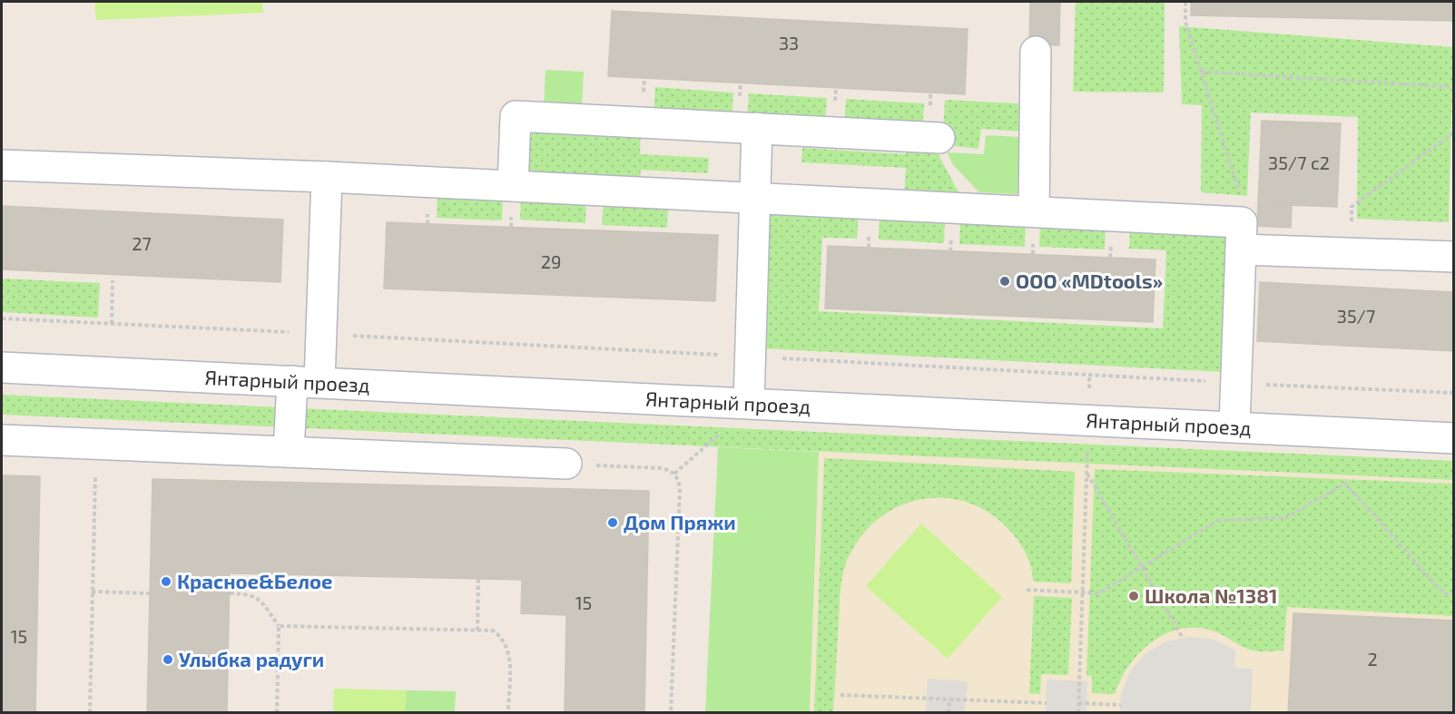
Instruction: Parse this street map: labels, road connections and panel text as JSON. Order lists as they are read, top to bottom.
{
  "streets": {
    "street": ["Янтарный проезд"]
  },
  "places": [
    "ООО «MDtools»",
    "Дом Пряжи",
    "Красное&Белое",
    "Школа №1381",
    "Улыбка радуги"
  ],
  "house_numbers": [
    "33",
    "35/7 с2",
    "27",
    "29",
    "35/7",
    "15",
    "15",
    "2"
  ]
}
